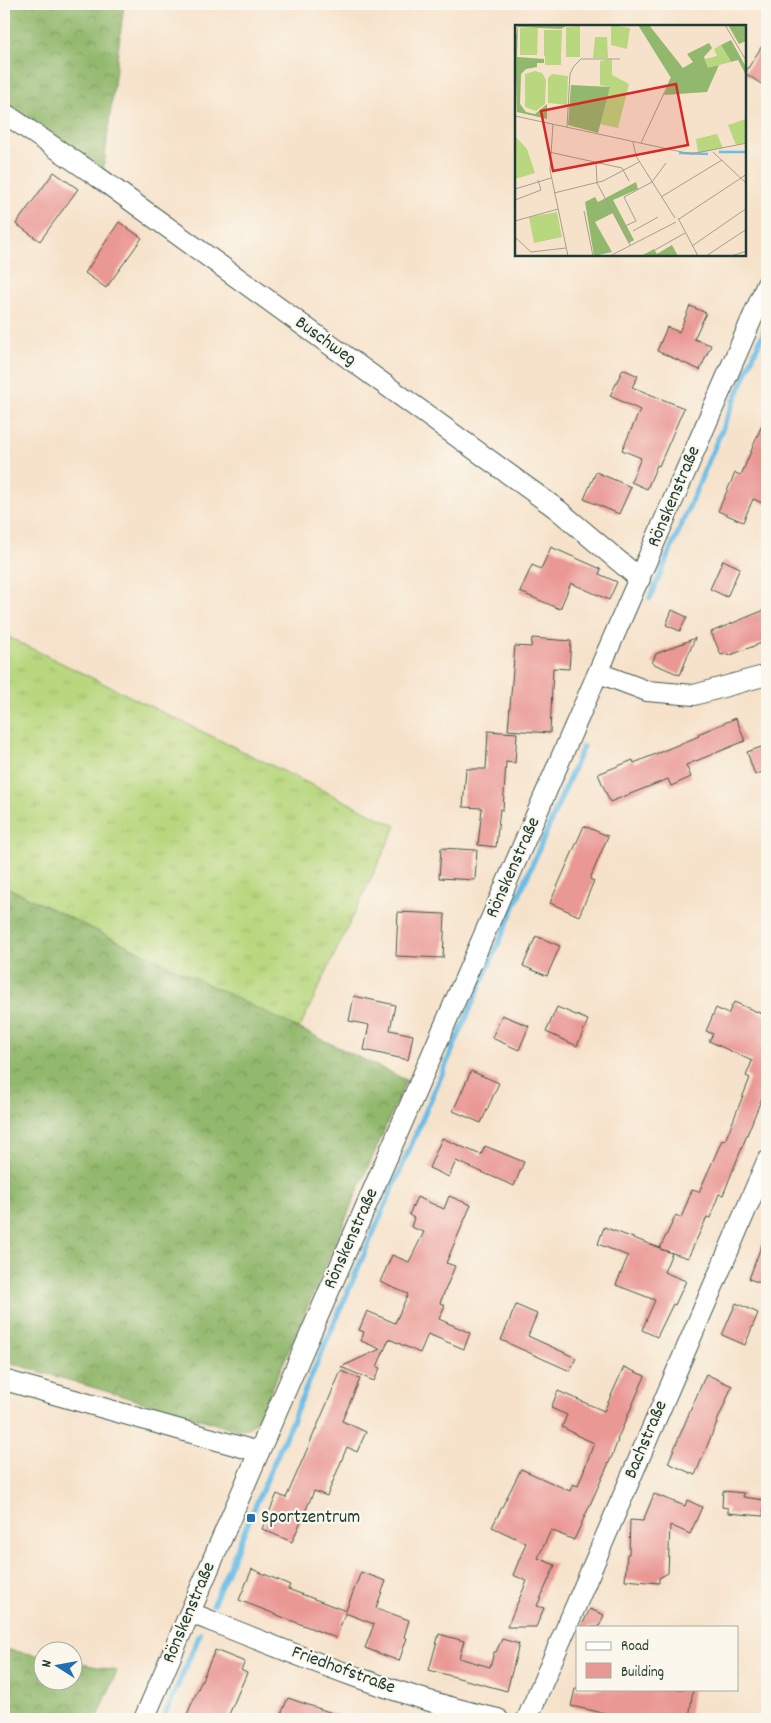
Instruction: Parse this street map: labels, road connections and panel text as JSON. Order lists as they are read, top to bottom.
{
  "streets": {
    "street": [
      "Buschweg",
      "Rönskenstraße",
      "Bachstraße",
      "Friedhofstraße"
    ]
  },
  "crossings": [
    ["Buschweg", "Rönskenstraße"],
    ["Rönskenstraße", "Friedhofstraße"]
  ],
  "places": {
    "transit": ["Sportzentrum"]
  },
  "legend": ["Road", "Building"],
  "north": "left"
}
